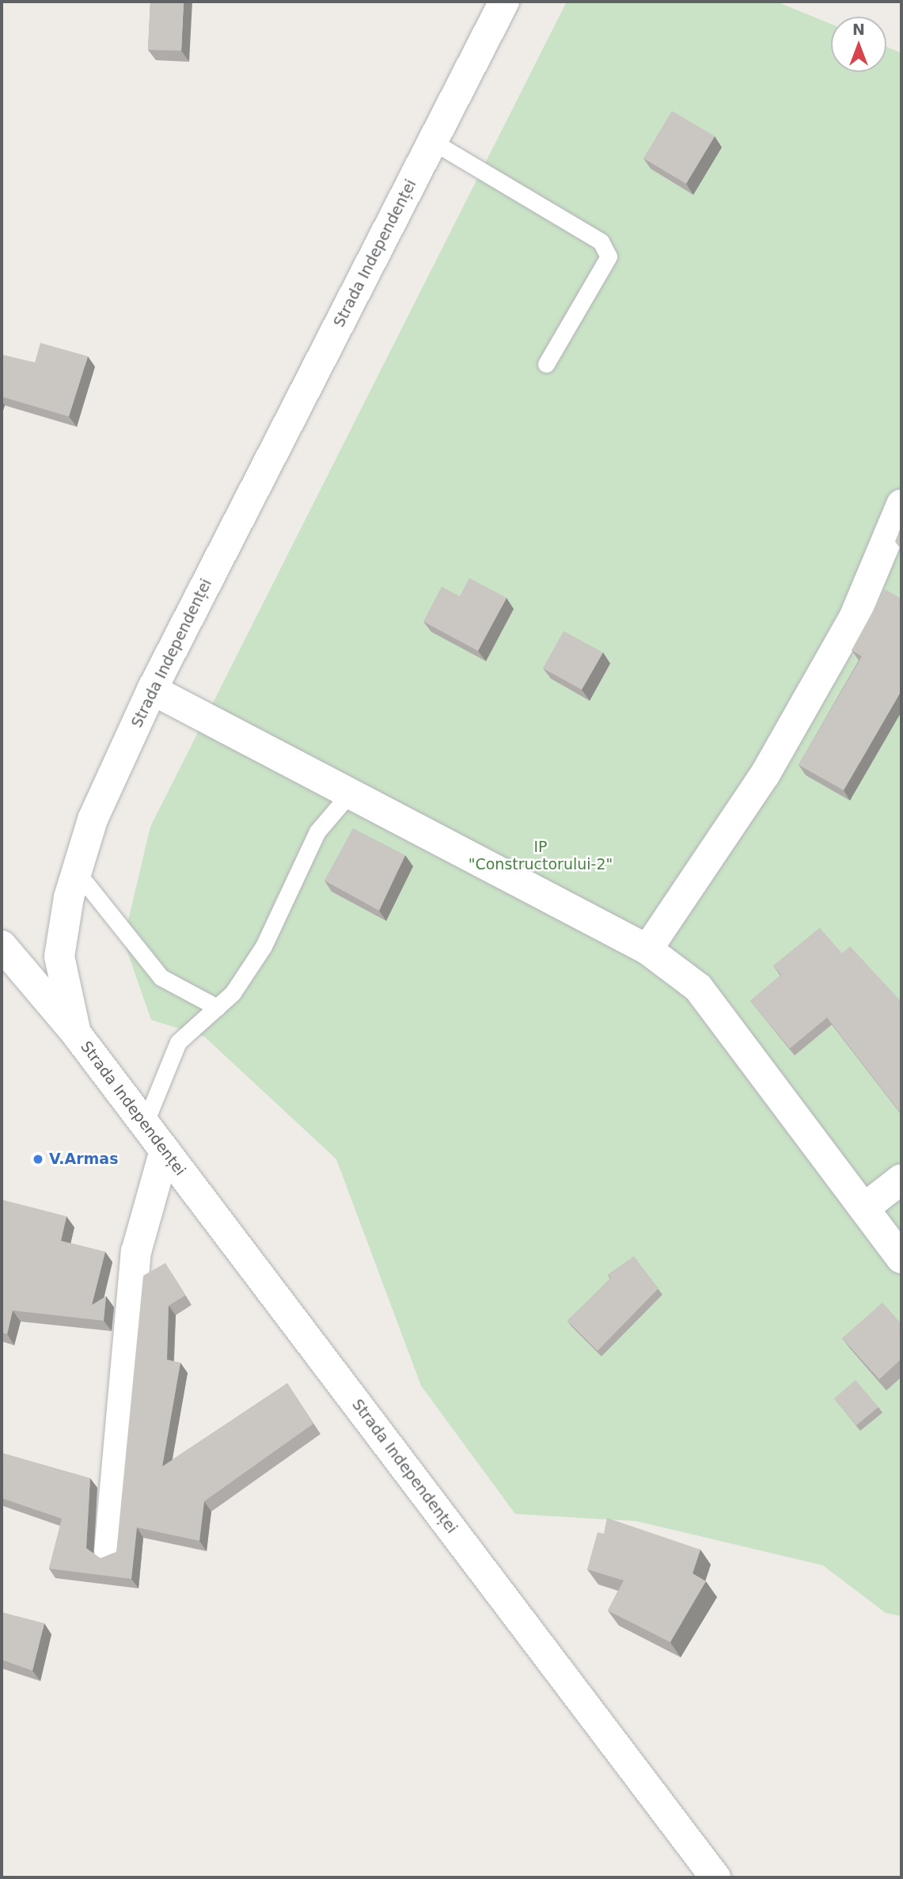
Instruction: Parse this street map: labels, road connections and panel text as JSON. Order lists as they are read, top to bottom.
{
  "streets": {
    "main road": ["Strada Independenței"]
  },
  "parks": ["IP \"Constructorului-2\""],
  "places": ["V.Armas"],
  "north": "top"
}
